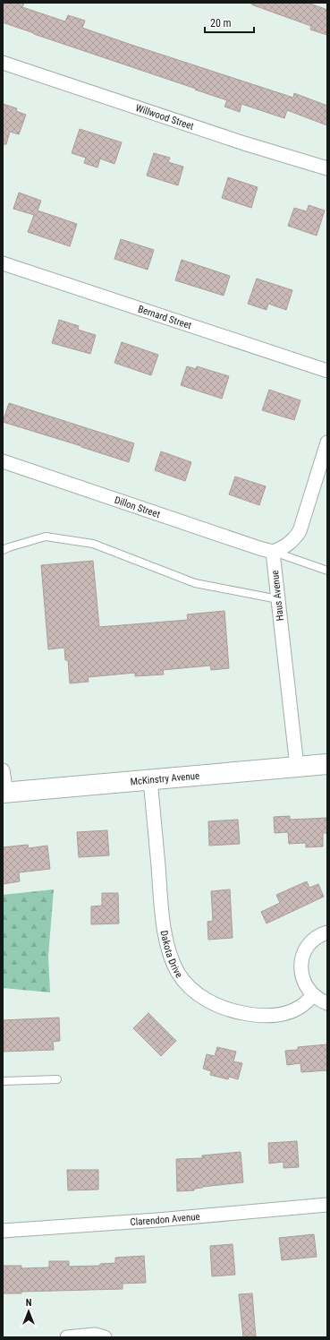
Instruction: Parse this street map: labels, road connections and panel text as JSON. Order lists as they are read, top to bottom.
{
  "streets": {
    "street": [
      "Willwood Street",
      "Bernard Street",
      "Dillon Street",
      "Haus Avenue",
      "McKinstry Avenue",
      "Dakota Drive",
      "Clarendon Avenue"
    ]
  },
  "crossings": [
    ["Dillon Street", "Haus Avenue"],
    ["Haus Avenue", "McKinstry Avenue"],
    ["McKinstry Avenue", "Dakota Drive"]
  ],
  "scale_bar": "20 m",
  "north": "top"
}
